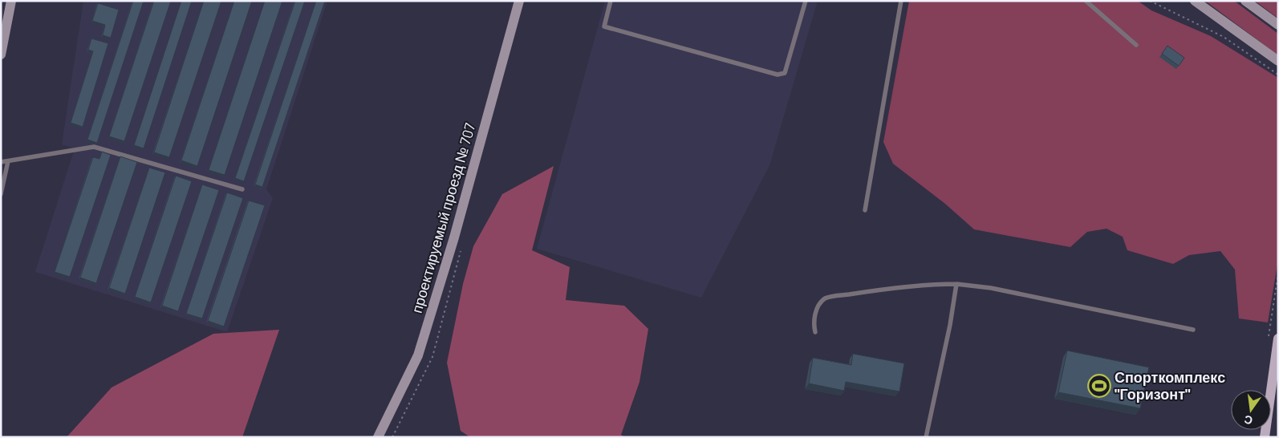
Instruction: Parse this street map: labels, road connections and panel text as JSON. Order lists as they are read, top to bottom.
{
  "streets": {
    "street": ["проектируемый проезд № 707"]
  },
  "places": {
    "sports": ["Спорткомплекс \"Горизонт\""]
  },
  "north": "bottom"
}
